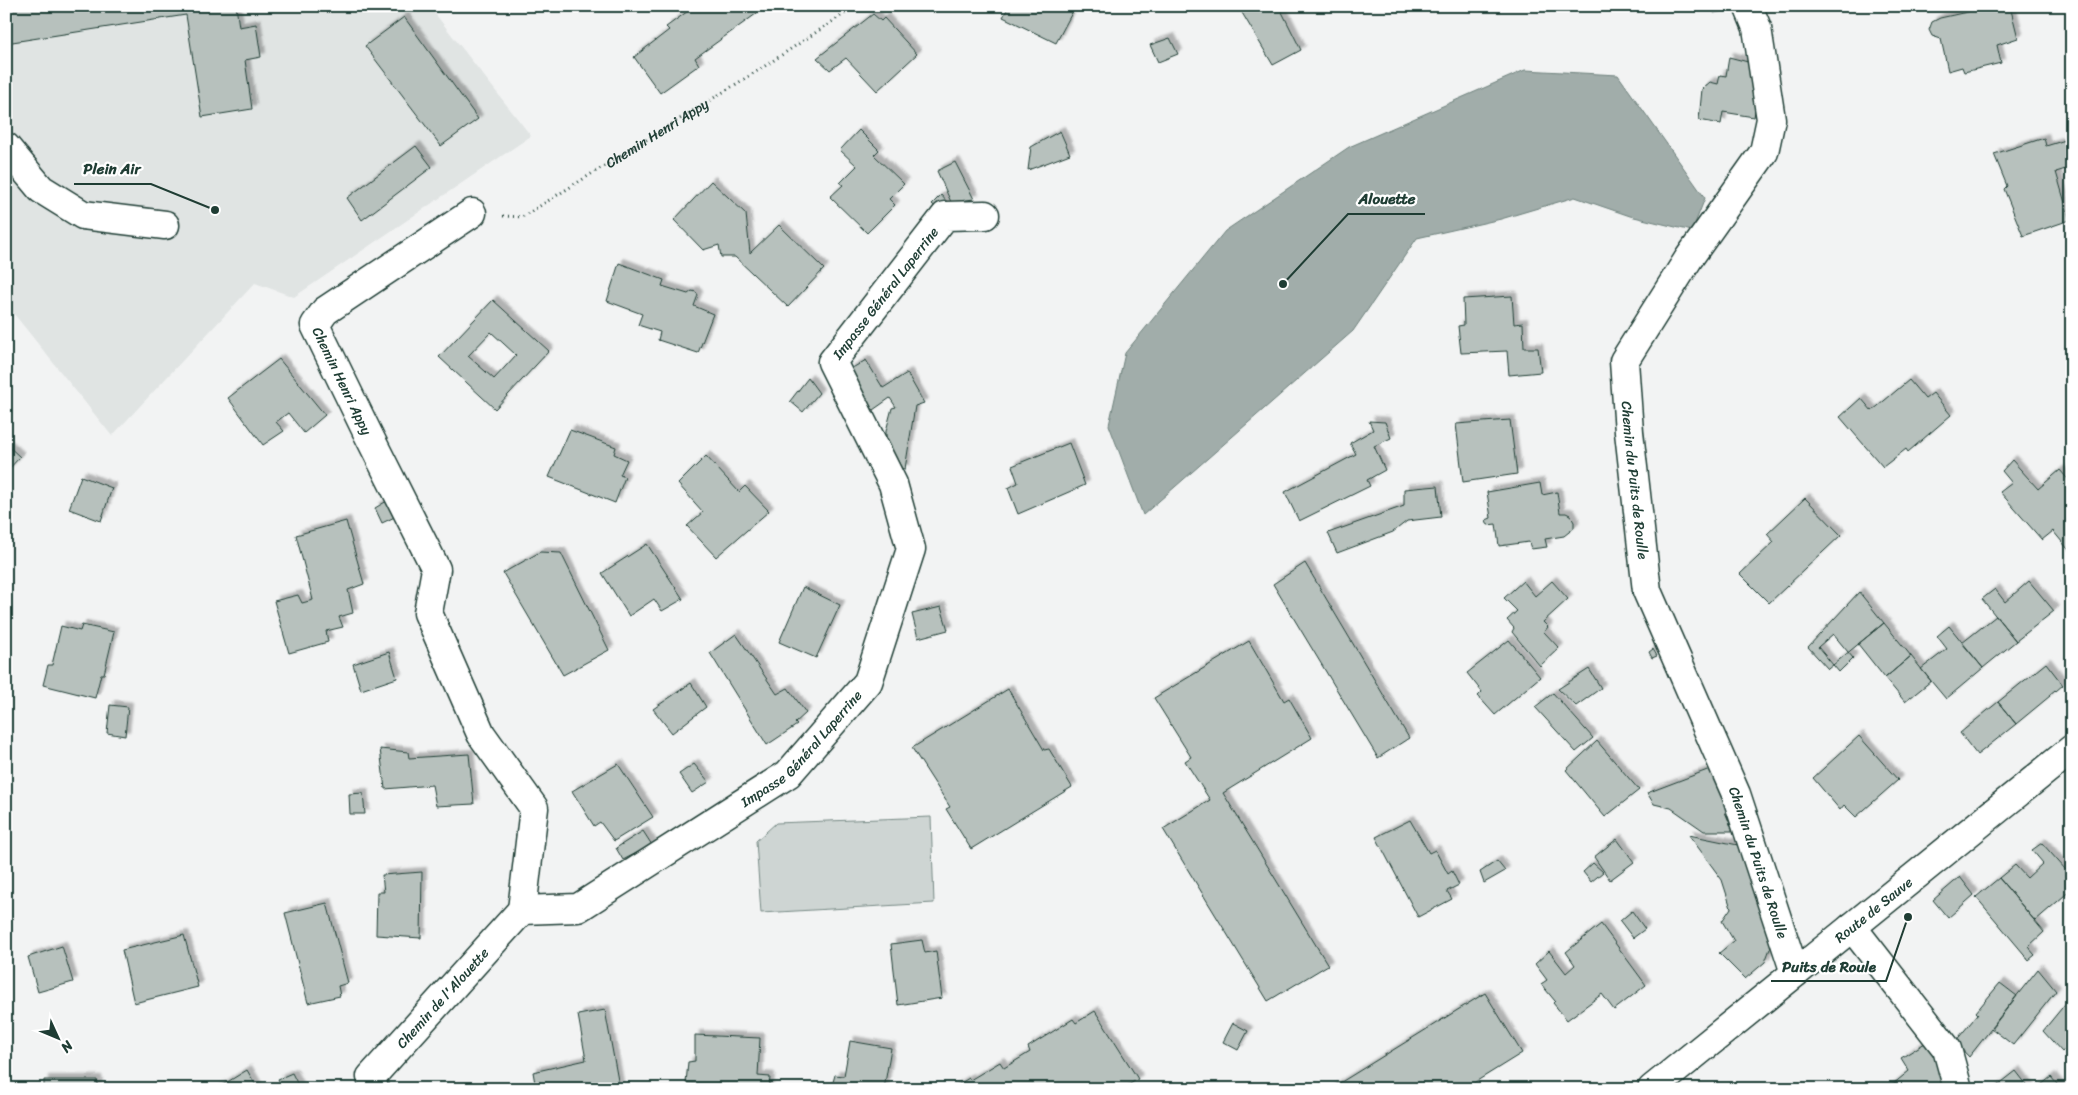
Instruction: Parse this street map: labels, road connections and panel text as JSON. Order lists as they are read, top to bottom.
{
  "streets": {
    "street": [
      "Chemin Henri Appy",
      "Impasse Général Laperrine",
      "Chemin du Puits de Roulle",
      "Route de Sauve",
      "Chemin de l'Alouette"
    ]
  },
  "crossings": [
    ["Chemin Henri Appy", "Impasse Général Laperrine"],
    ["Chemin Henri Appy", "Chemin de l'Alouette"],
    ["Impasse Général Laperrine", "Chemin de l'Alouette"],
    ["Chemin du Puits de Roulle", "Route de Sauve"]
  ],
  "places": ["Plein Air", "Alouette", "Puits de Roule"],
  "north": "bottom right"
}
